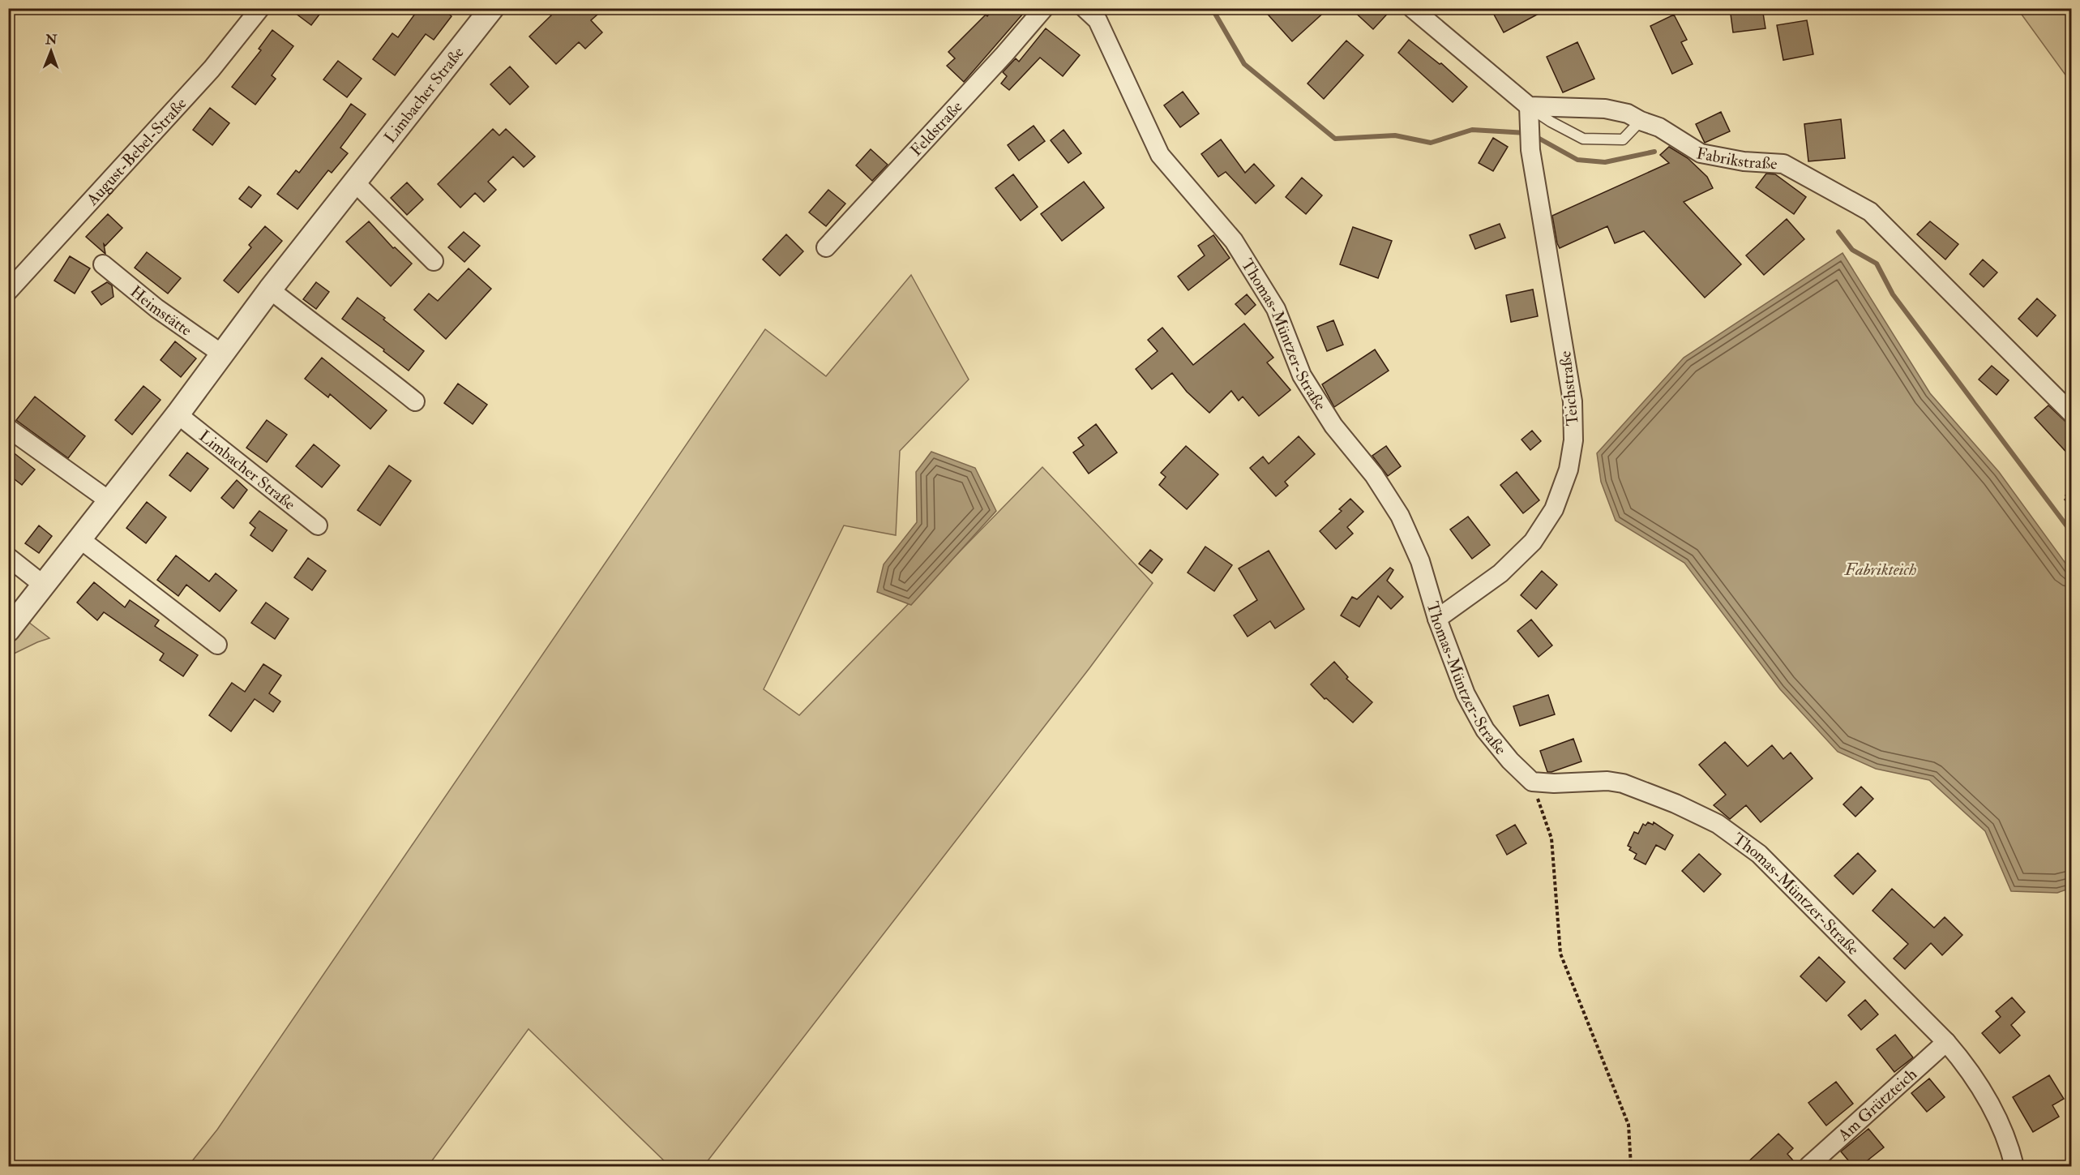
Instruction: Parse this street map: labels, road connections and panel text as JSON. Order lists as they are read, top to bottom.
{
  "streets": {
    "street": [
      "Limbacher Straße",
      "Feldstraße",
      "August-Bebel-Straße",
      "Fabrikstraße",
      "Heimstätte",
      "Thomas-Müntzer-Straße",
      "Teichstraße",
      "Am Grützteich"
    ]
  },
  "crossings": [
    ["Limbacher Straße", "Heimstätte"],
    ["Fabrikstraße", "Teichstraße"],
    ["Thomas-Müntzer-Straße", "Teichstraße"],
    ["Thomas-Müntzer-Straße", "Am Grützteich"]
  ],
  "water": ["Fabrikteich"],
  "north": "top"
}
